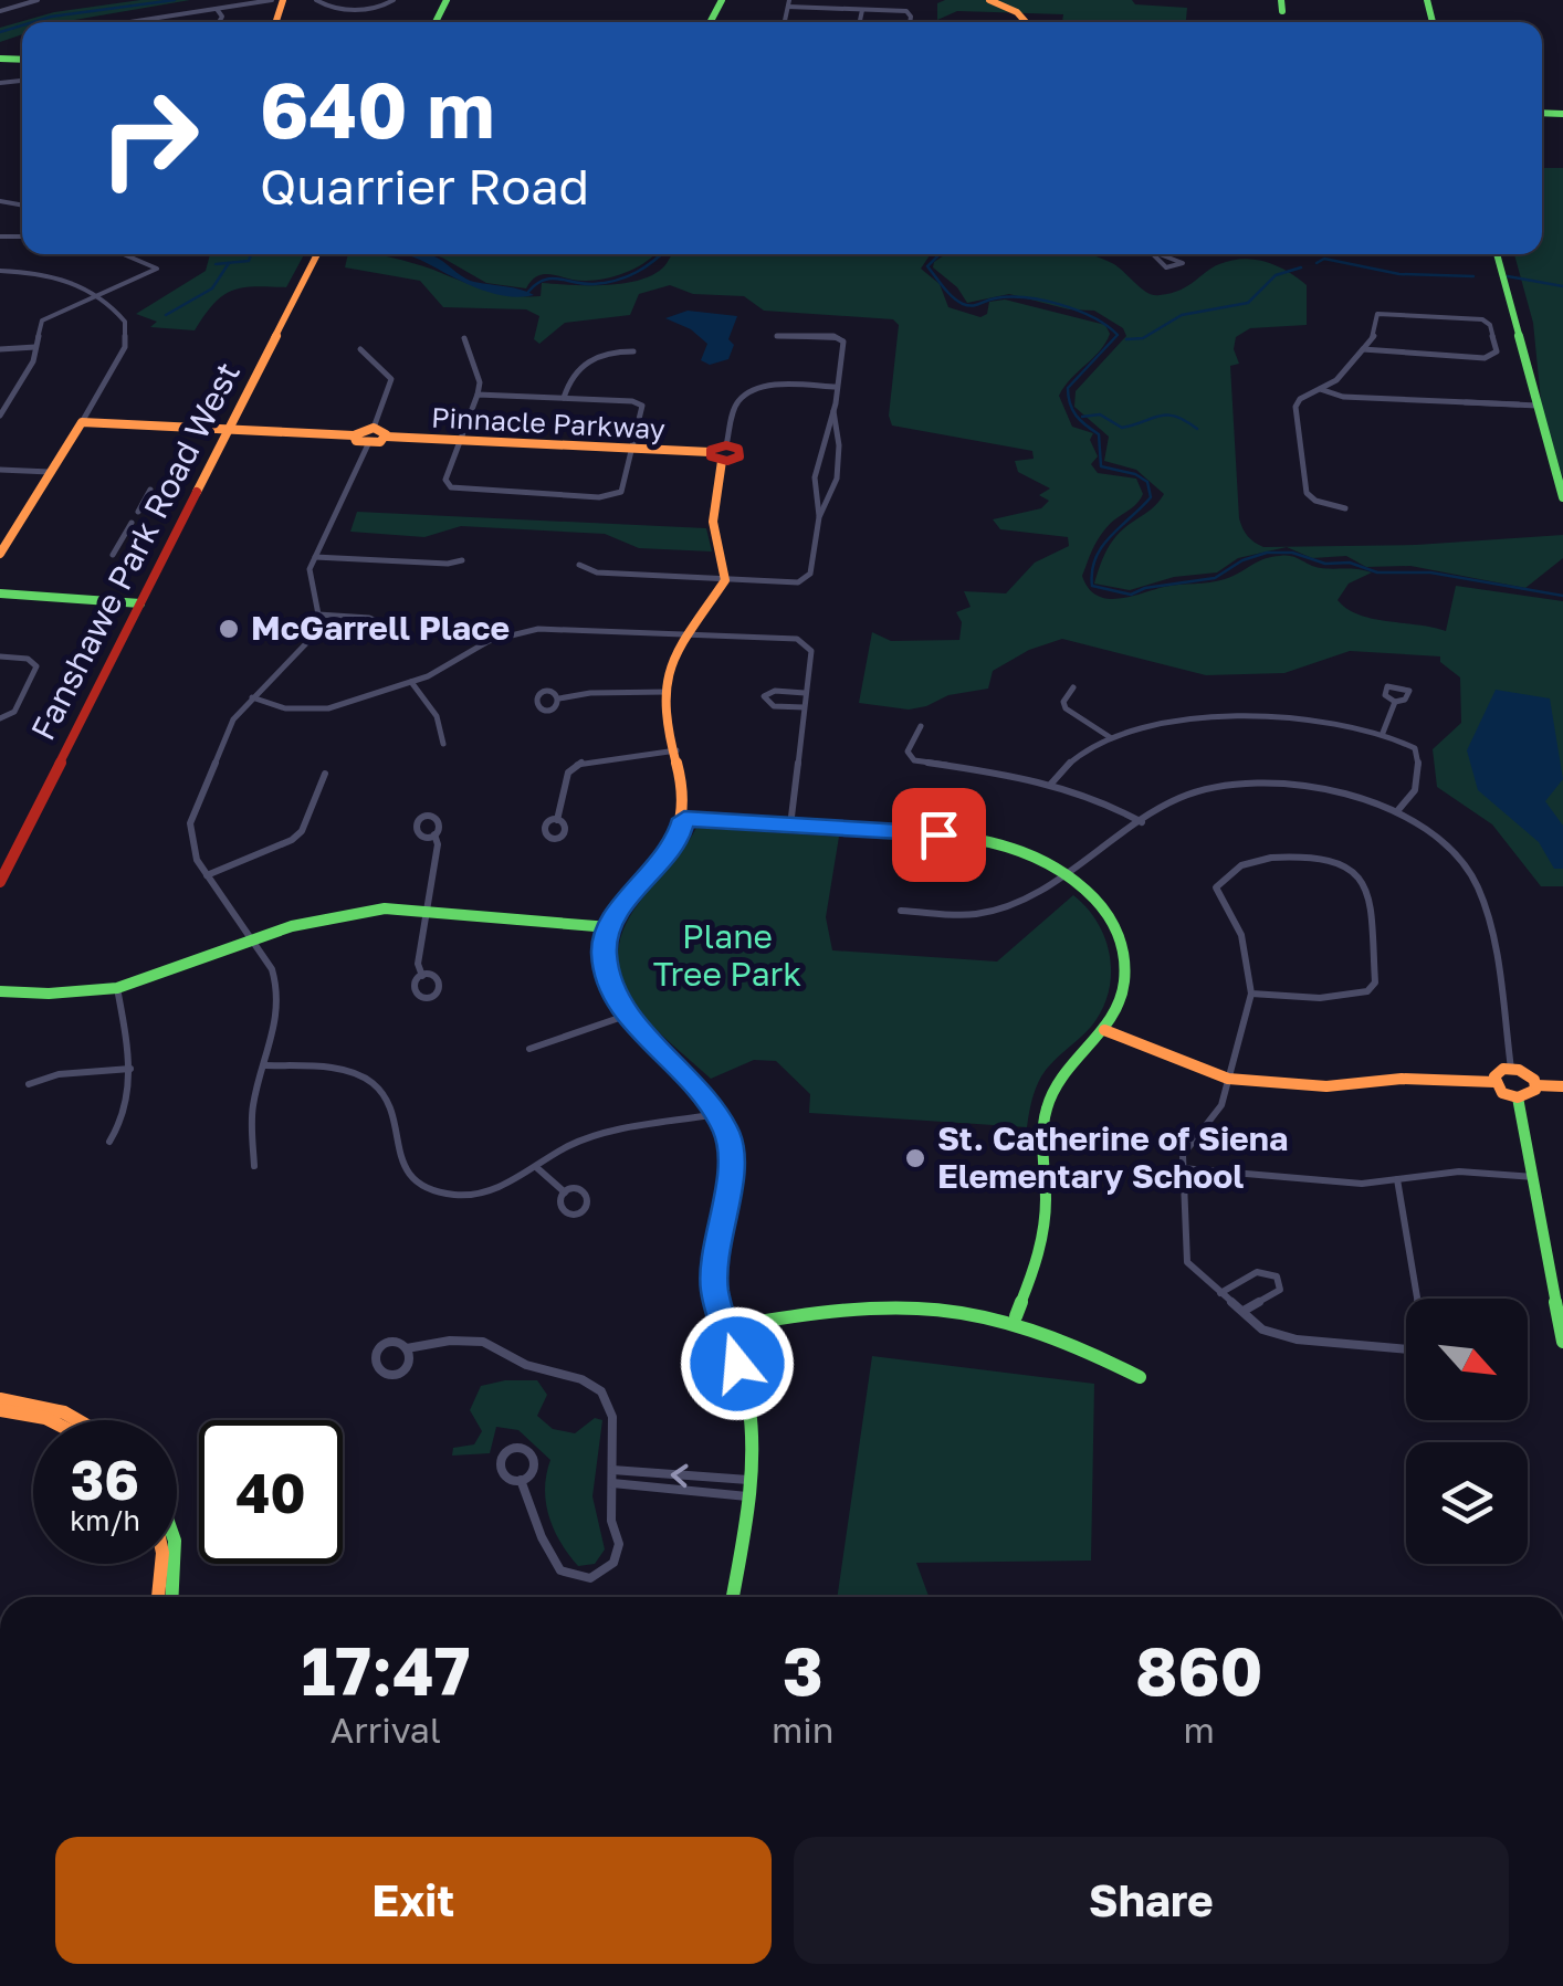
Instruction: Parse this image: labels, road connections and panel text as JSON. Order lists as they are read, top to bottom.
{
  "streets": {
    "street": ["Pinnacle Parkway", "Fanshawe Park Road West"]
  },
  "parks": ["Plane Tree Park"],
  "places": ["McGarrell Place", "St. Catherine of Siena Elementary School"],
  "north": "bottom right",
  "page": {
    "turn": ["640 m", "Quarrier Road"],
    "speed": "36 km/h",
    "limit": "40",
    "eta": [
      "17:47",
      "Arrival",
      "3",
      "min",
      "860",
      "m"
    ],
    "buttons": ["Exit", "Share"]
  }
}
